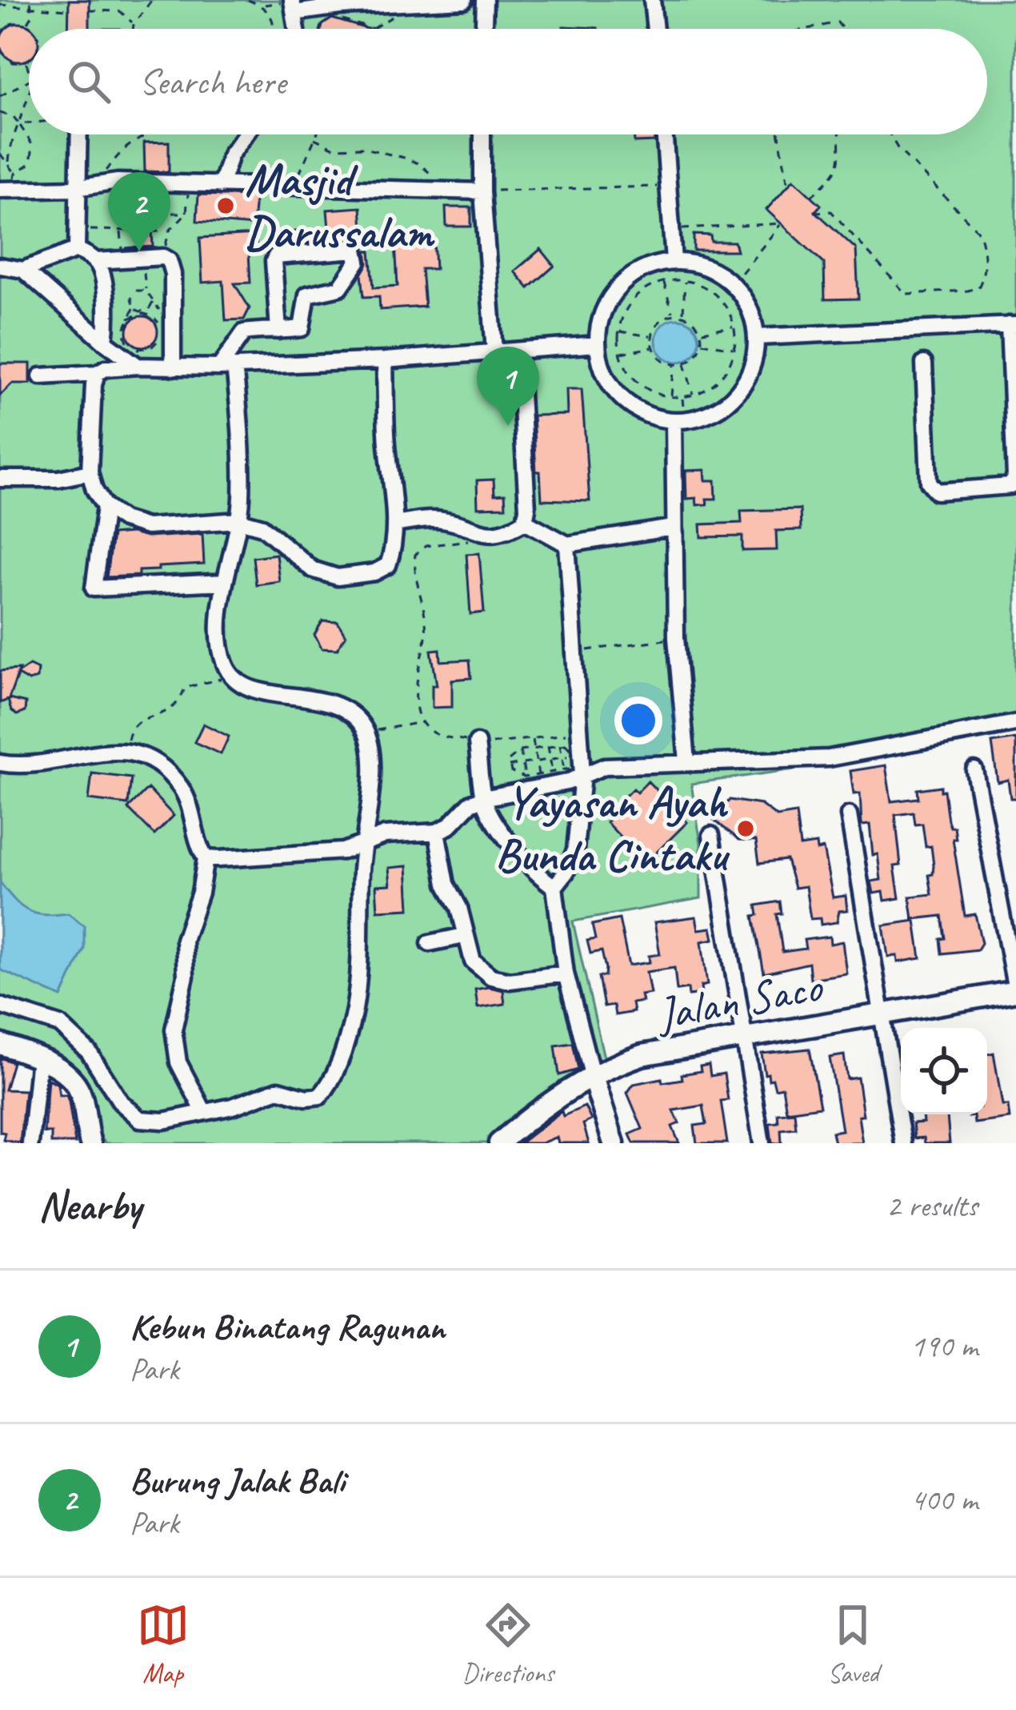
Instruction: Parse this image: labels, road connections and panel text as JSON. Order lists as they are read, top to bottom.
{
  "streets": {
    "main road": ["Jalan Saco"]
  },
  "places": ["Masjid Darussalam", "Yayasan Ayah Bunda Cintaku"],
  "page": {
    "search": "Search here",
    "pins": ["2", "1"],
    "heading": ["Nearby", "2 results"],
    "list": [
      {
        "mark": "1",
        "name": "Kebun Binatang Ragunan",
        "note": "Park",
        "value": "190 m"
      },
      {
        "mark": "2",
        "name": "Burung Jalak Bali",
        "note": "Park",
        "value": "400 m"
      }
    ],
    "nav": ["Map", "Directions", "Saved"]
  }
}
